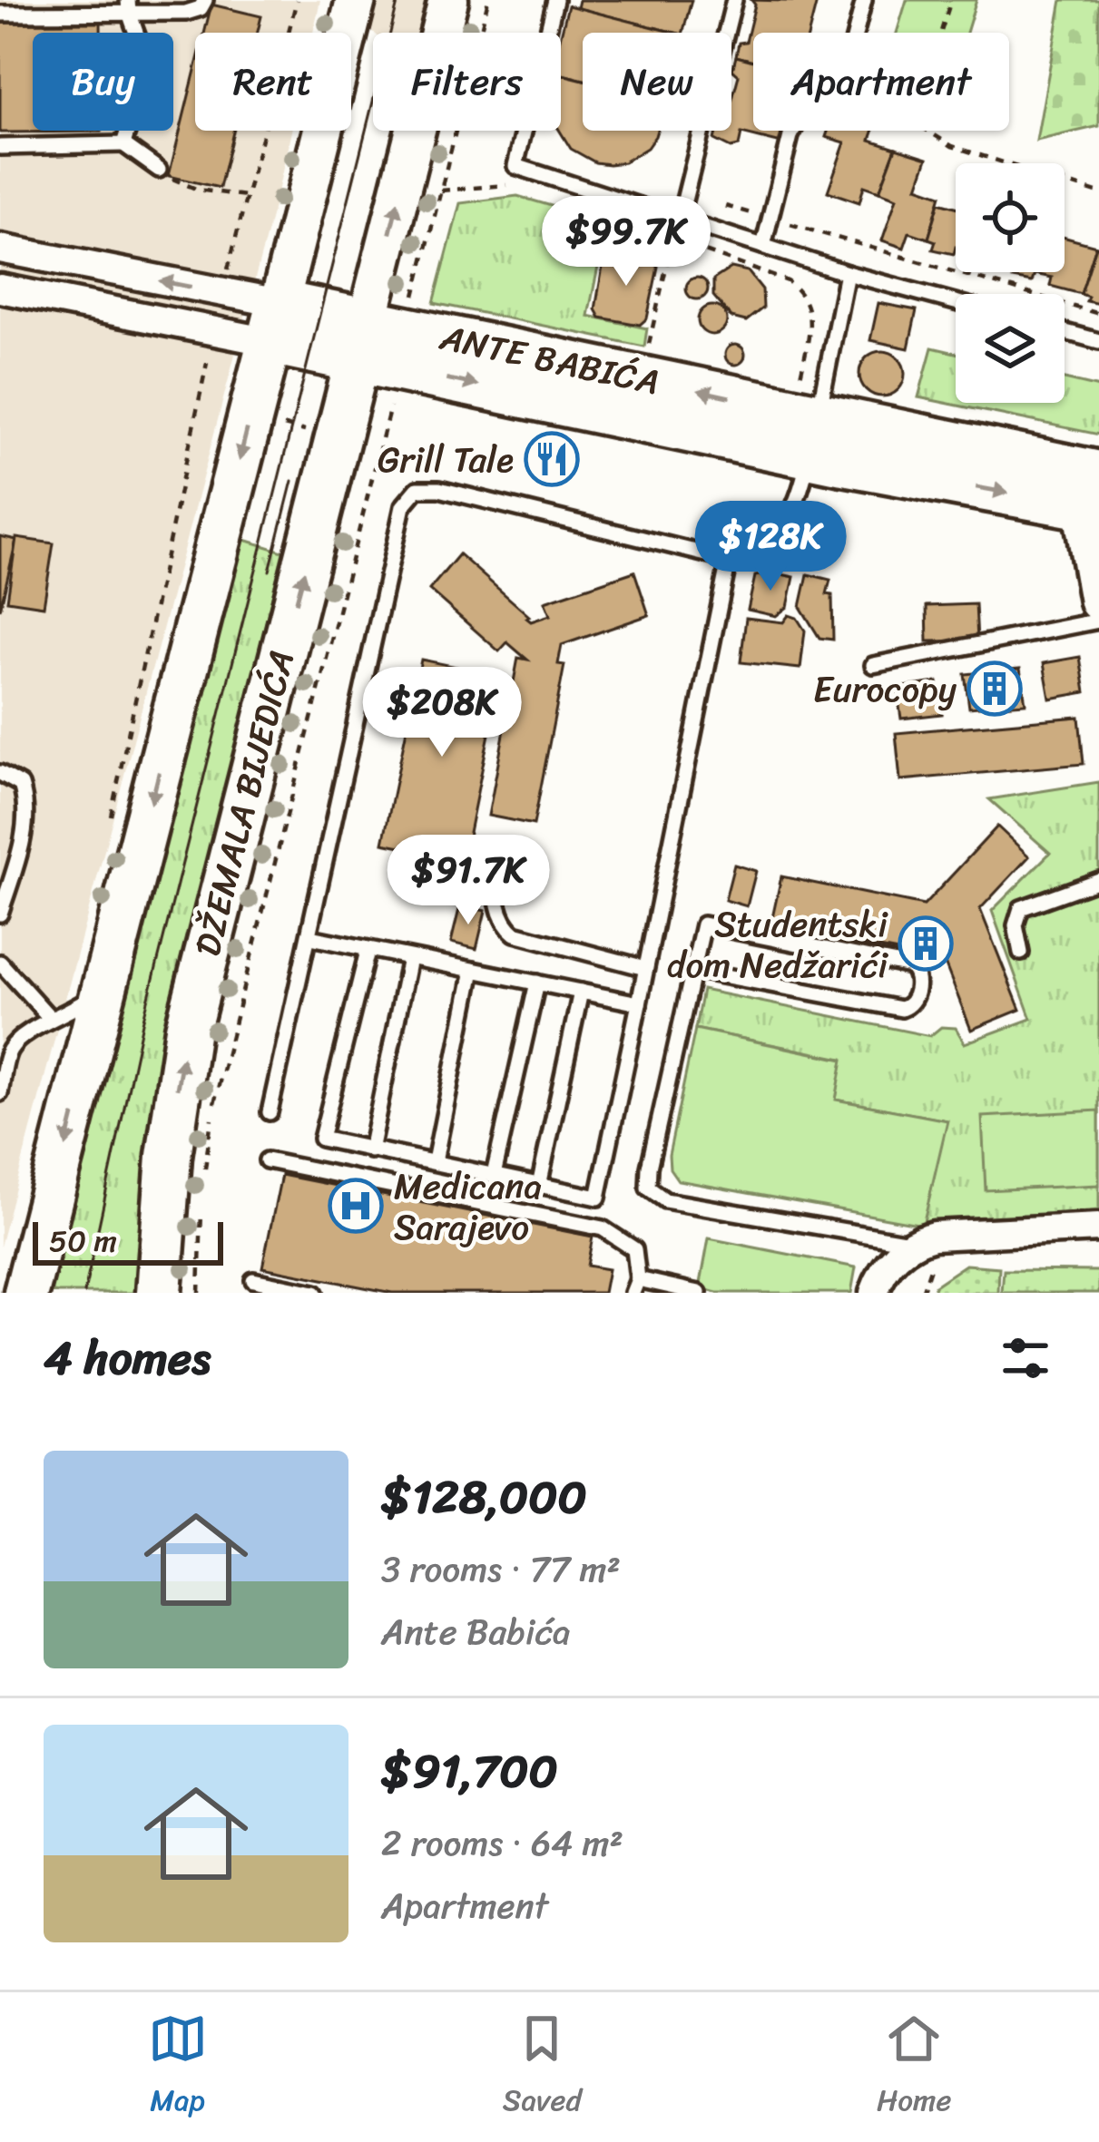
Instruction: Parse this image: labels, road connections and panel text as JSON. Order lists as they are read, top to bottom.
{
  "streets": {
    "main road": ["ANTE BABIĆA", "DŽEMALA BIJEDIĆA"]
  },
  "crossings": [
    ["ANTE BABIĆA", "DŽEMALA BIJEDIĆA"]
  ],
  "places": {
    "restaurant": ["Grill Tale"],
    "building": ["Eurocopy", "Studentski dom Nedžarići"],
    "hospital": ["Medicana Sarajevo"]
  },
  "scale_bar": "50 m",
  "page": {
    "chip": [
      "Buy",
      "Rent",
      "Filters",
      "New",
      "Apartment"
    ],
    "price": [
      "$99.7K",
      "$128K",
      "$208K",
      "$91.7K"
    ],
    "scale": "50 m",
    "heading": "4 homes",
    "list": [
      {
        "name": "$128,000",
        "note": "3 rooms · 77 m² · Ante Babića"
      },
      {
        "name": "$91,700",
        "note": "2 rooms · 64 m² · Apartment"
      }
    ],
    "tabs": ["Map", "Saved", "Home"]
  }
}
